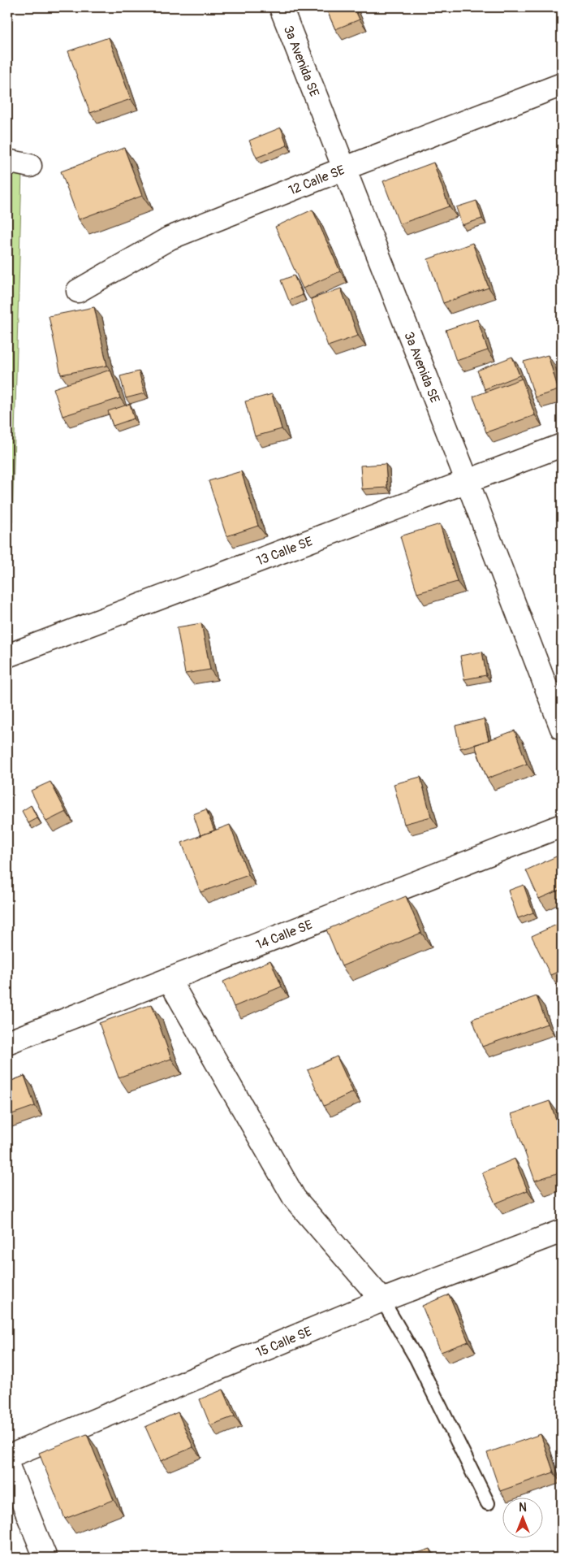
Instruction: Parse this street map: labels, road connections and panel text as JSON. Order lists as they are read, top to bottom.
{
  "streets": {
    "street": [
      "3a Avenida SE",
      "12 Calle SE",
      "13 Calle SE",
      "14 Calle SE",
      "15 Calle SE"
    ]
  },
  "crossings": [
    ["3a Avenida SE", "12 Calle SE"],
    ["3a Avenida SE", "13 Calle SE"]
  ],
  "north": "top"
}
